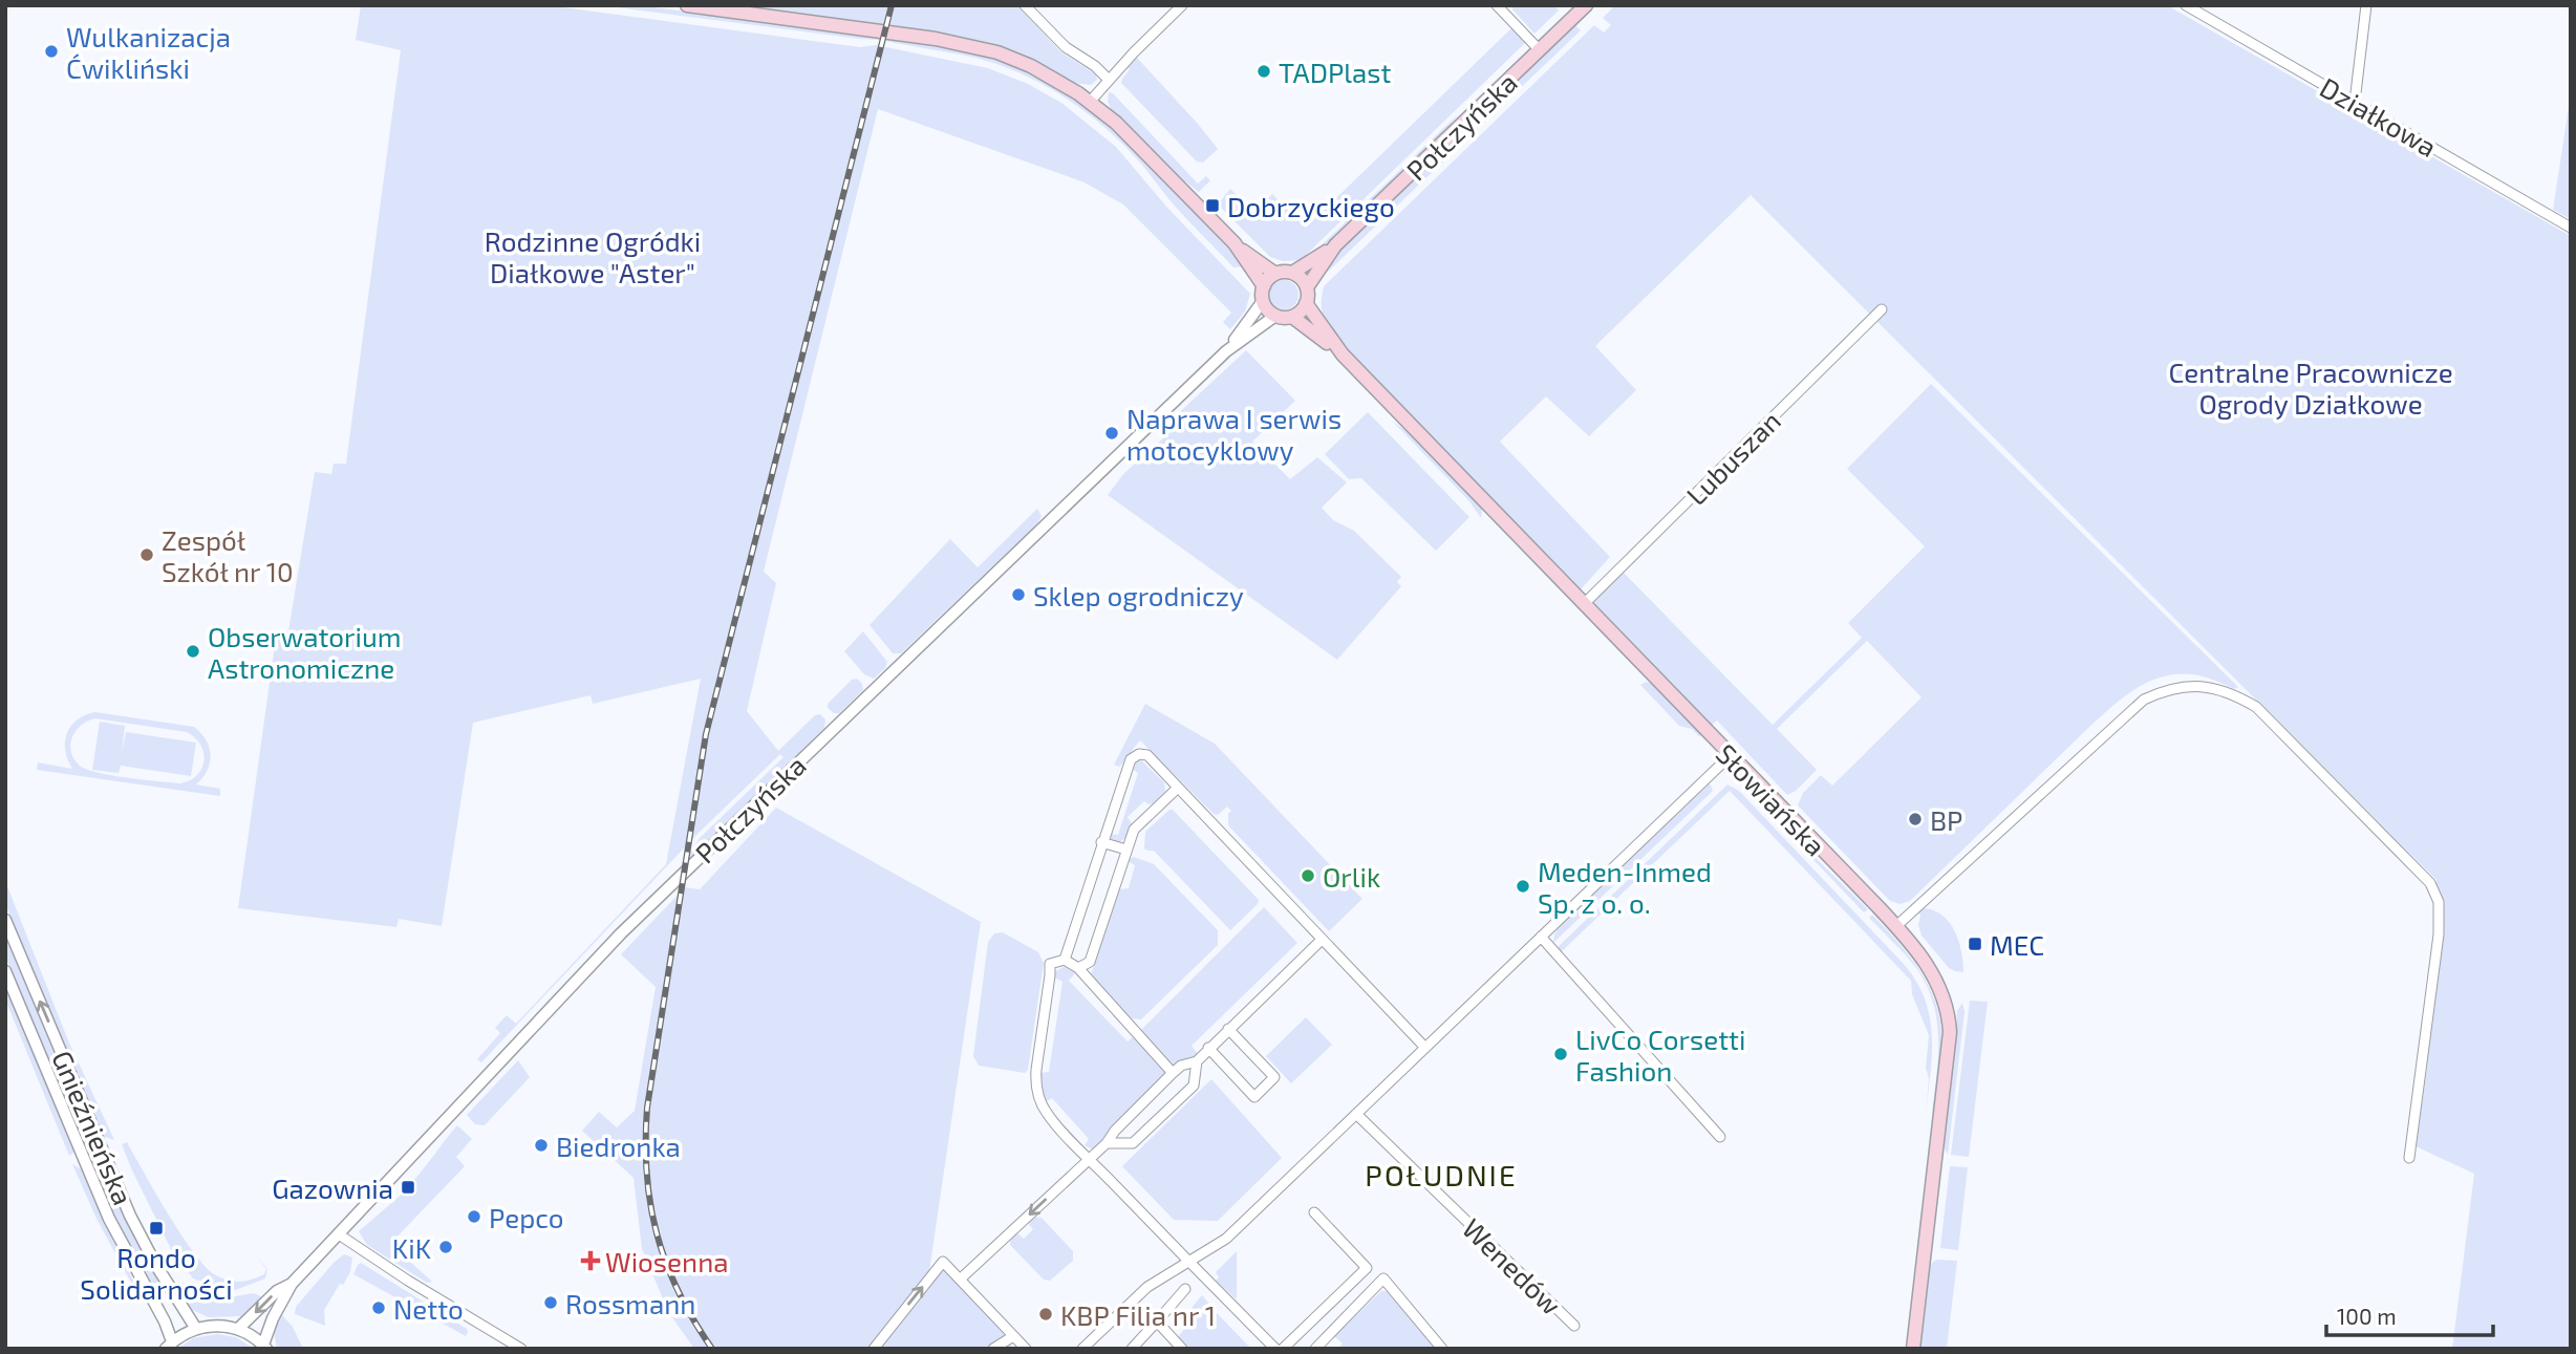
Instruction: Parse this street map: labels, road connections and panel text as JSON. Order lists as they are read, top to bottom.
{
  "streets": {
    "main road": ["Połczyńska", "Słowiańska"],
    "street": [
      "Działkowa",
      "Lubuszan",
      "Gnieźnieńska",
      "Wenedów"
    ]
  },
  "crossings": [
    ["Połczyńska", "Słowiańska"],
    ["Lubuszan", "Słowiańska"]
  ],
  "districts": ["POŁUDNIE"],
  "parks": ["Rodzinne Ogródki Diałkowe \"Aster\"", "Centralne Pracownicze Ogrody Działkowe"],
  "places": {
    "other": [
      "Wulkanizacja Ćwikliński",
      "TADPlast",
      "Naprawa I serwis motocyklowy",
      "Zespół Szkół nr 10",
      "Sklep ogrodniczy",
      "Obserwatorium Astronomiczne",
      "BP",
      "Orlik",
      "Meden-Inmed Sp. z o. o.",
      "LivCo Corsetti Fashion",
      "Biedronka",
      "Pepco",
      "KiK",
      "Rossmann",
      "Netto",
      "KBP Filia nr 1"
    ],
    "transit": [
      "Dobrzyckiego",
      "MEC",
      "Gazownia",
      "Rondo Solidarności"
    ],
    "health": ["Wiosenna"]
  },
  "scale_bar": "100 m"
}
